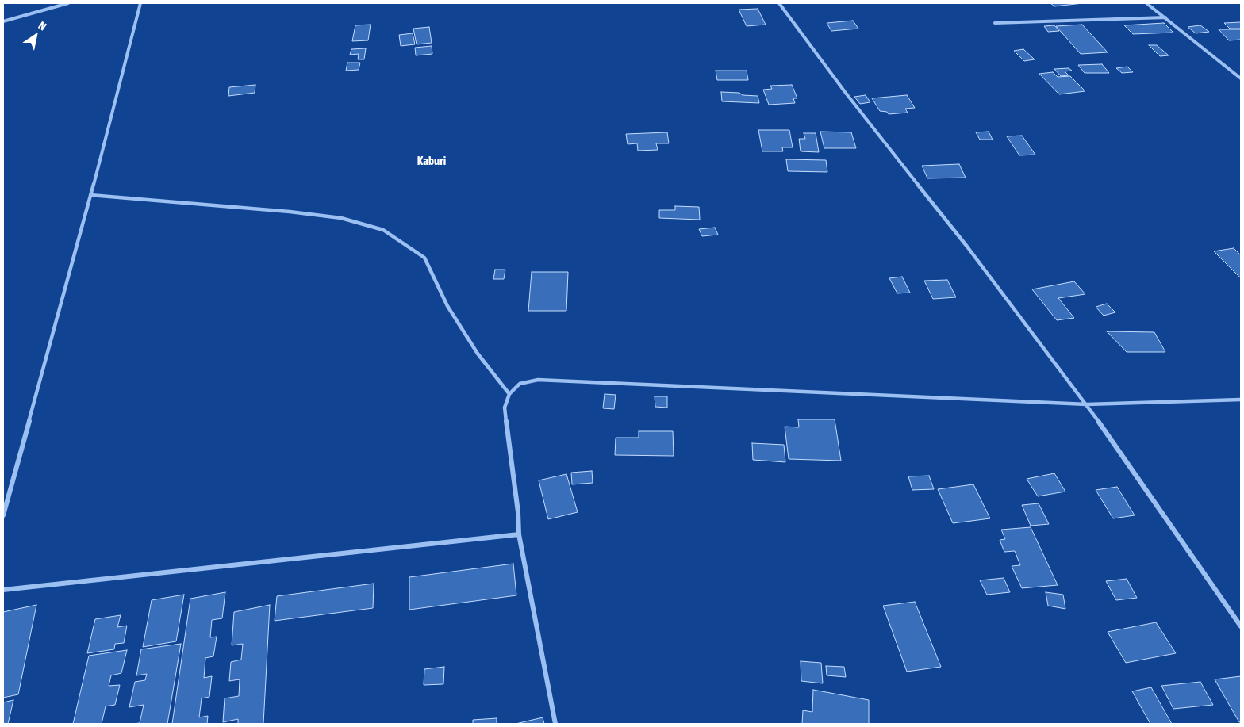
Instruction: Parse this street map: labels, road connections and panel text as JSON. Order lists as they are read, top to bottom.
{
  "districts": ["Kaburi"],
  "north": "top right"
}
